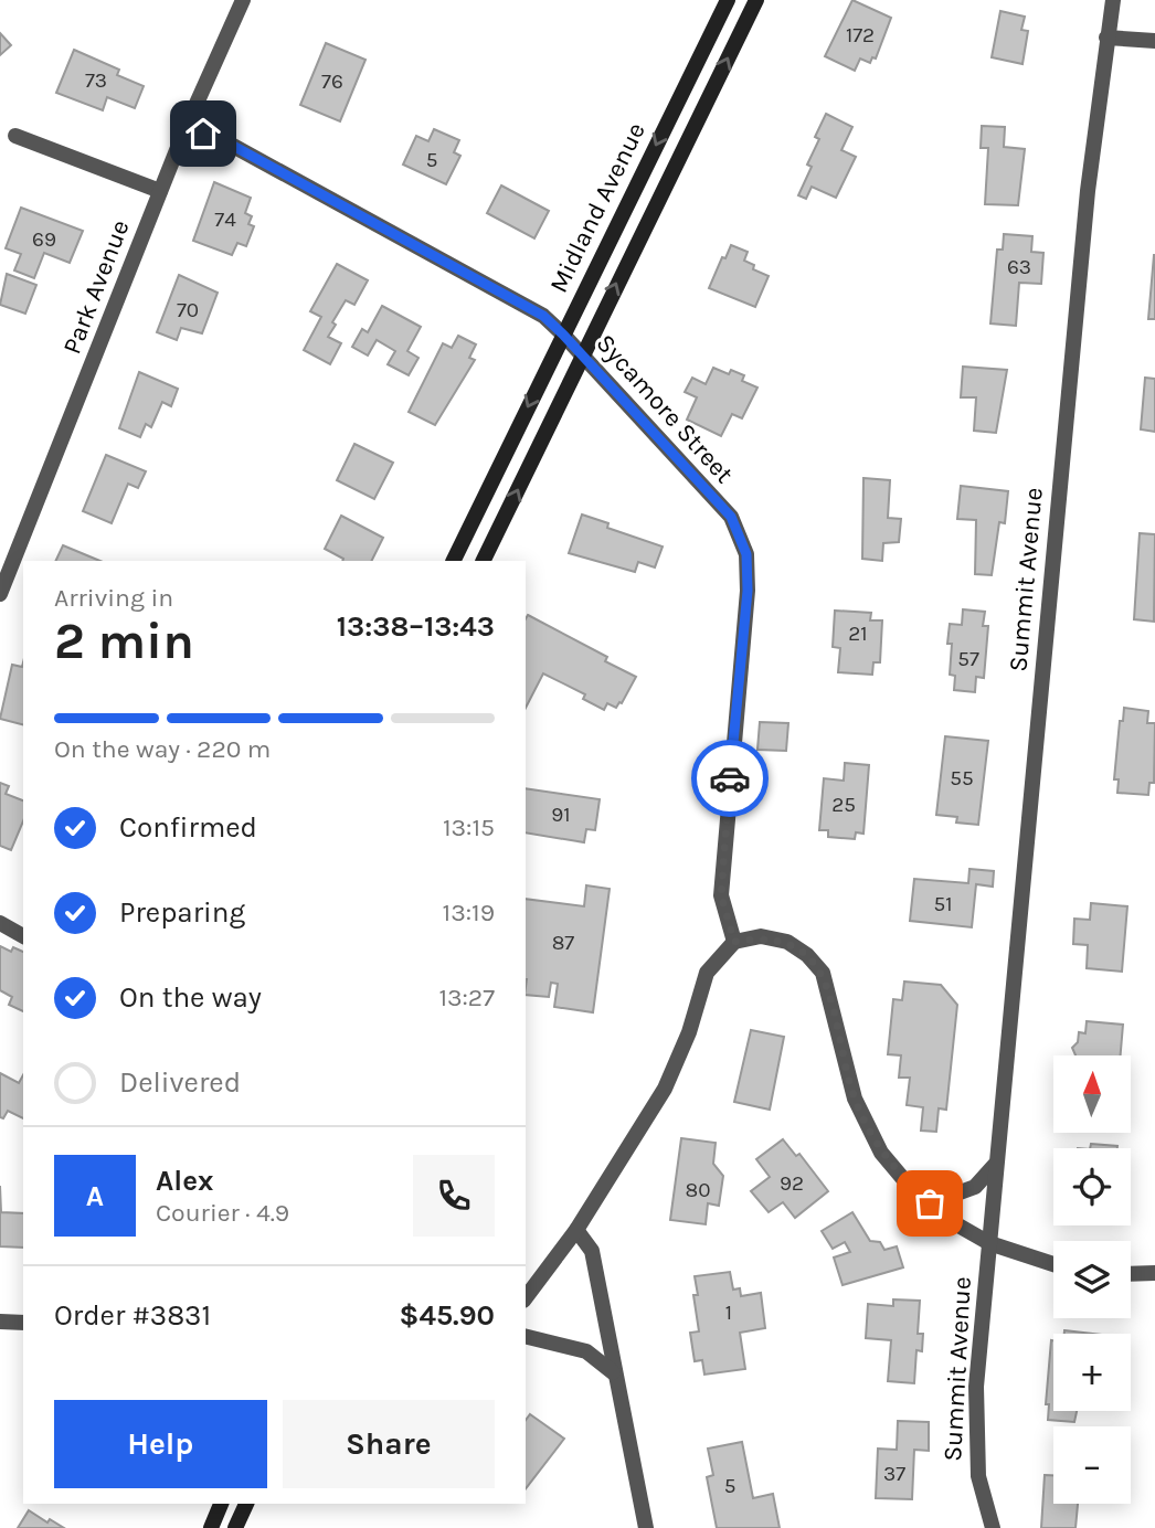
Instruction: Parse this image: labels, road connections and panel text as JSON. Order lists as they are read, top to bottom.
{
  "streets": {
    "street": [
      "Midland Avenue",
      "Park Avenue",
      "Sycamore Street",
      "Summit Avenue"
    ]
  },
  "crossings": [
    ["Midland Avenue", "Sycamore Street"],
    ["Park Avenue", "Sycamore Street"]
  ],
  "house_numbers": [
    "172",
    "73",
    "76",
    "5",
    "74",
    "69",
    "63",
    "70",
    "21",
    "57",
    "55",
    "25",
    "91",
    "51",
    "87",
    "92",
    "80",
    "1",
    "37",
    "5"
  ],
  "north": "top",
  "page": {
    "heading": ["2 min", "Arriving in", "13:38–13:43"],
    "panel": [
      "Alex",
      "Courier · 4.9",
      "Order #3831",
      "$45.90"
    ],
    "bar": "On the way · 220 m",
    "list": [
      ["Confirmed", "13:15"],
      ["Preparing", "13:19"],
      ["On the way", "13:27"],
      "Delivered"
    ],
    "map_buttons": ["+", "−"],
    "round": "A",
    "buttons": ["Help", "Share"]
  }
}
